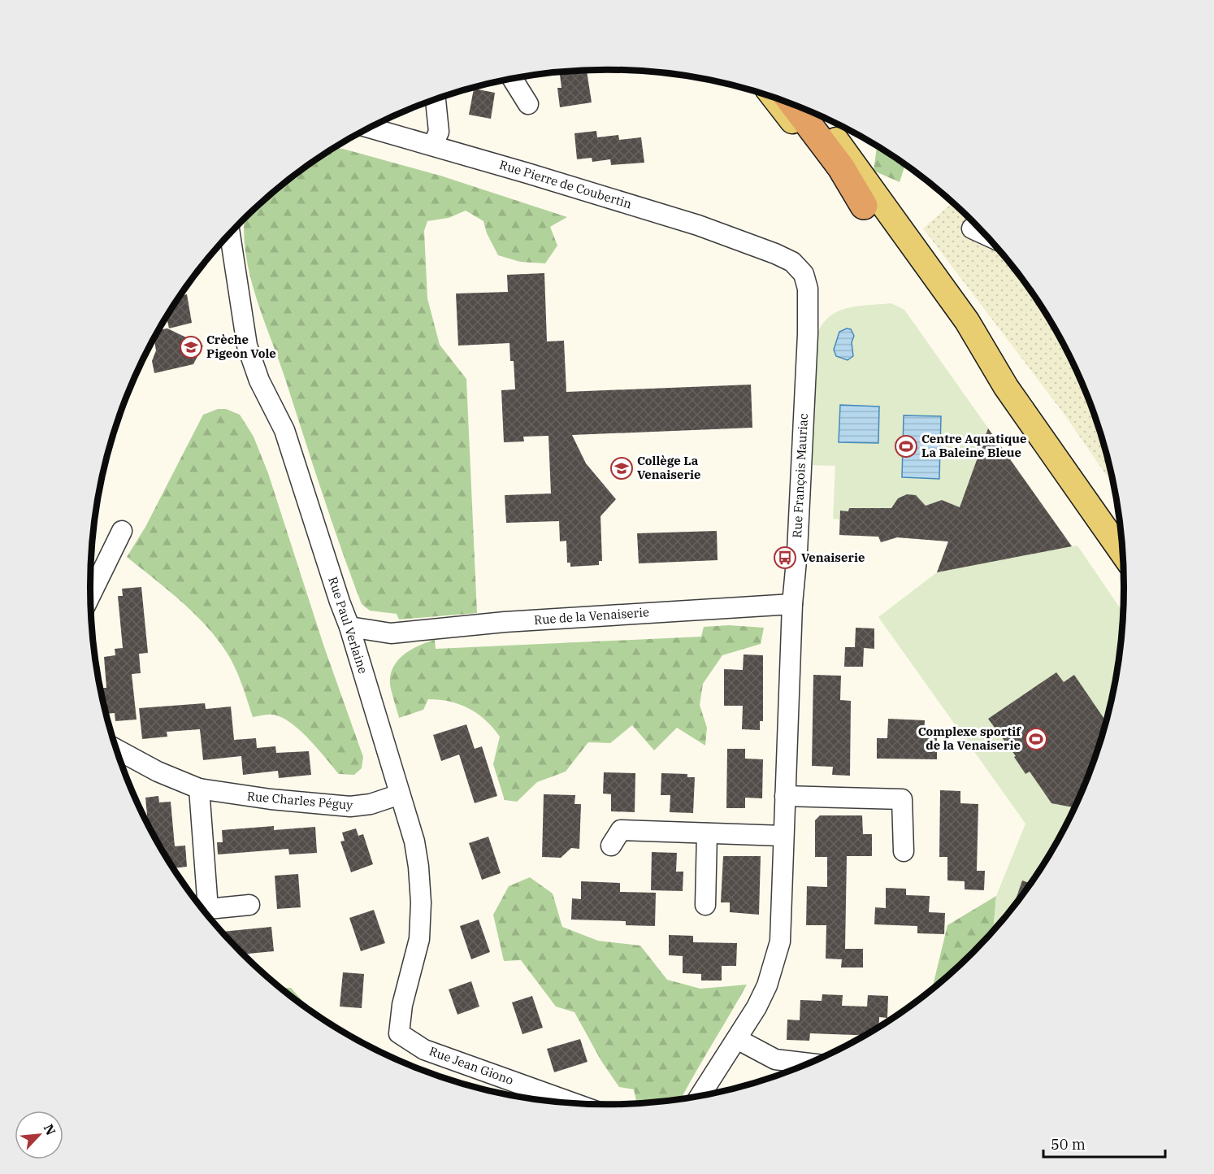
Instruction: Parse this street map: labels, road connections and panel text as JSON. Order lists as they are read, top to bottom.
{
  "streets": {
    "street": [
      "Rue Pierre de Coubertin",
      "Rue François Mauriac",
      "Rue de la Venaiserie",
      "Rue Paul Verlaine",
      "Rue Charles Péguy",
      "Rue Jean Giono"
    ]
  },
  "crossings": [
    ["Rue Pierre de Coubertin", "Rue François Mauriac"],
    ["Rue François Mauriac", "Rue de la Venaiserie"],
    ["Rue de la Venaiserie", "Rue Paul Verlaine"],
    ["Rue Paul Verlaine", "Rue Charles Péguy"],
    ["Rue Paul Verlaine", "Rue Jean Giono"]
  ],
  "places": {
    "school or university": ["Crèche Pigeon Vole", "Collège La Venaiserie"],
    "sports": ["Centre Aquatique La Baleine Bleue", "Complexe sportif de la Venaiserie"],
    "bus stop": ["Venaiserie"]
  },
  "scale_bar": "50 m",
  "north": "top right"
}
